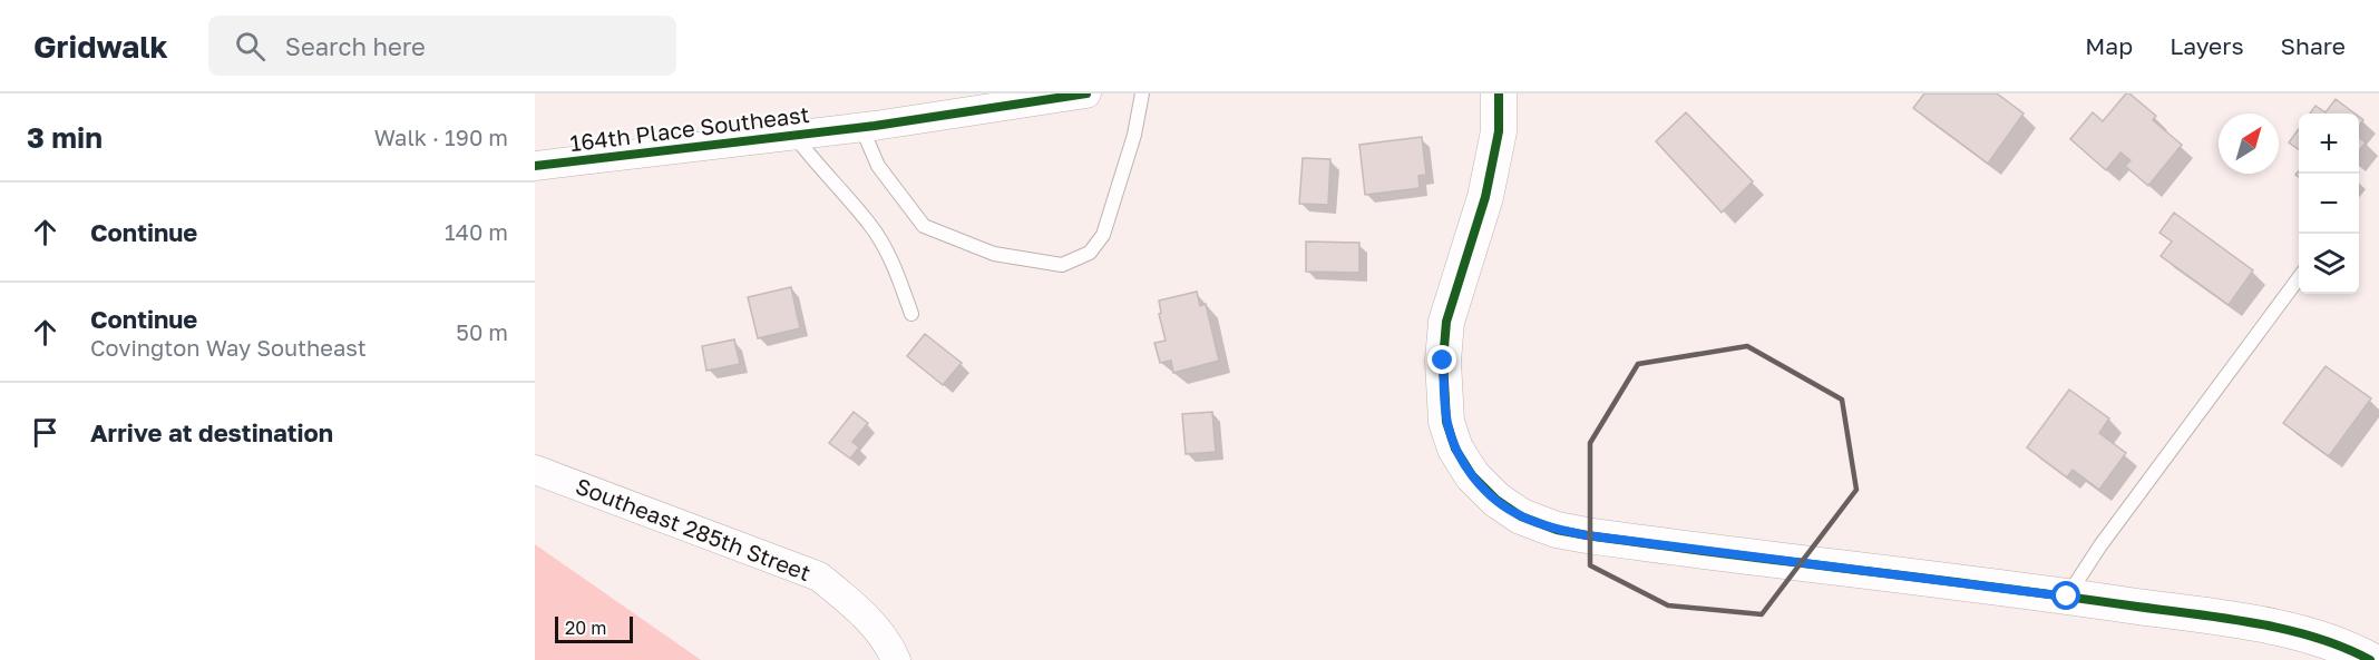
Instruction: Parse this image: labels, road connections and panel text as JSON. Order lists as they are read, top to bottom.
{
  "streets": {
    "street": ["164th Place Southeast", "Southeast 285th Street"]
  },
  "scale_bar": "20 m",
  "north": "top right",
  "page": {
    "header": "Gridwalk",
    "search": "Search here",
    "nav": ["Map", "Layers", "Share"],
    "heading": ["3 min", "Walk · 190 m"],
    "map_buttons": ["+", "−"],
    "list": [
      ["Continue", "140 m"],
      ["Continue", "Covington Way Southeast", "50 m"],
      "Arrive at destination"
    ],
    "scale": "20 m"
  }
}
